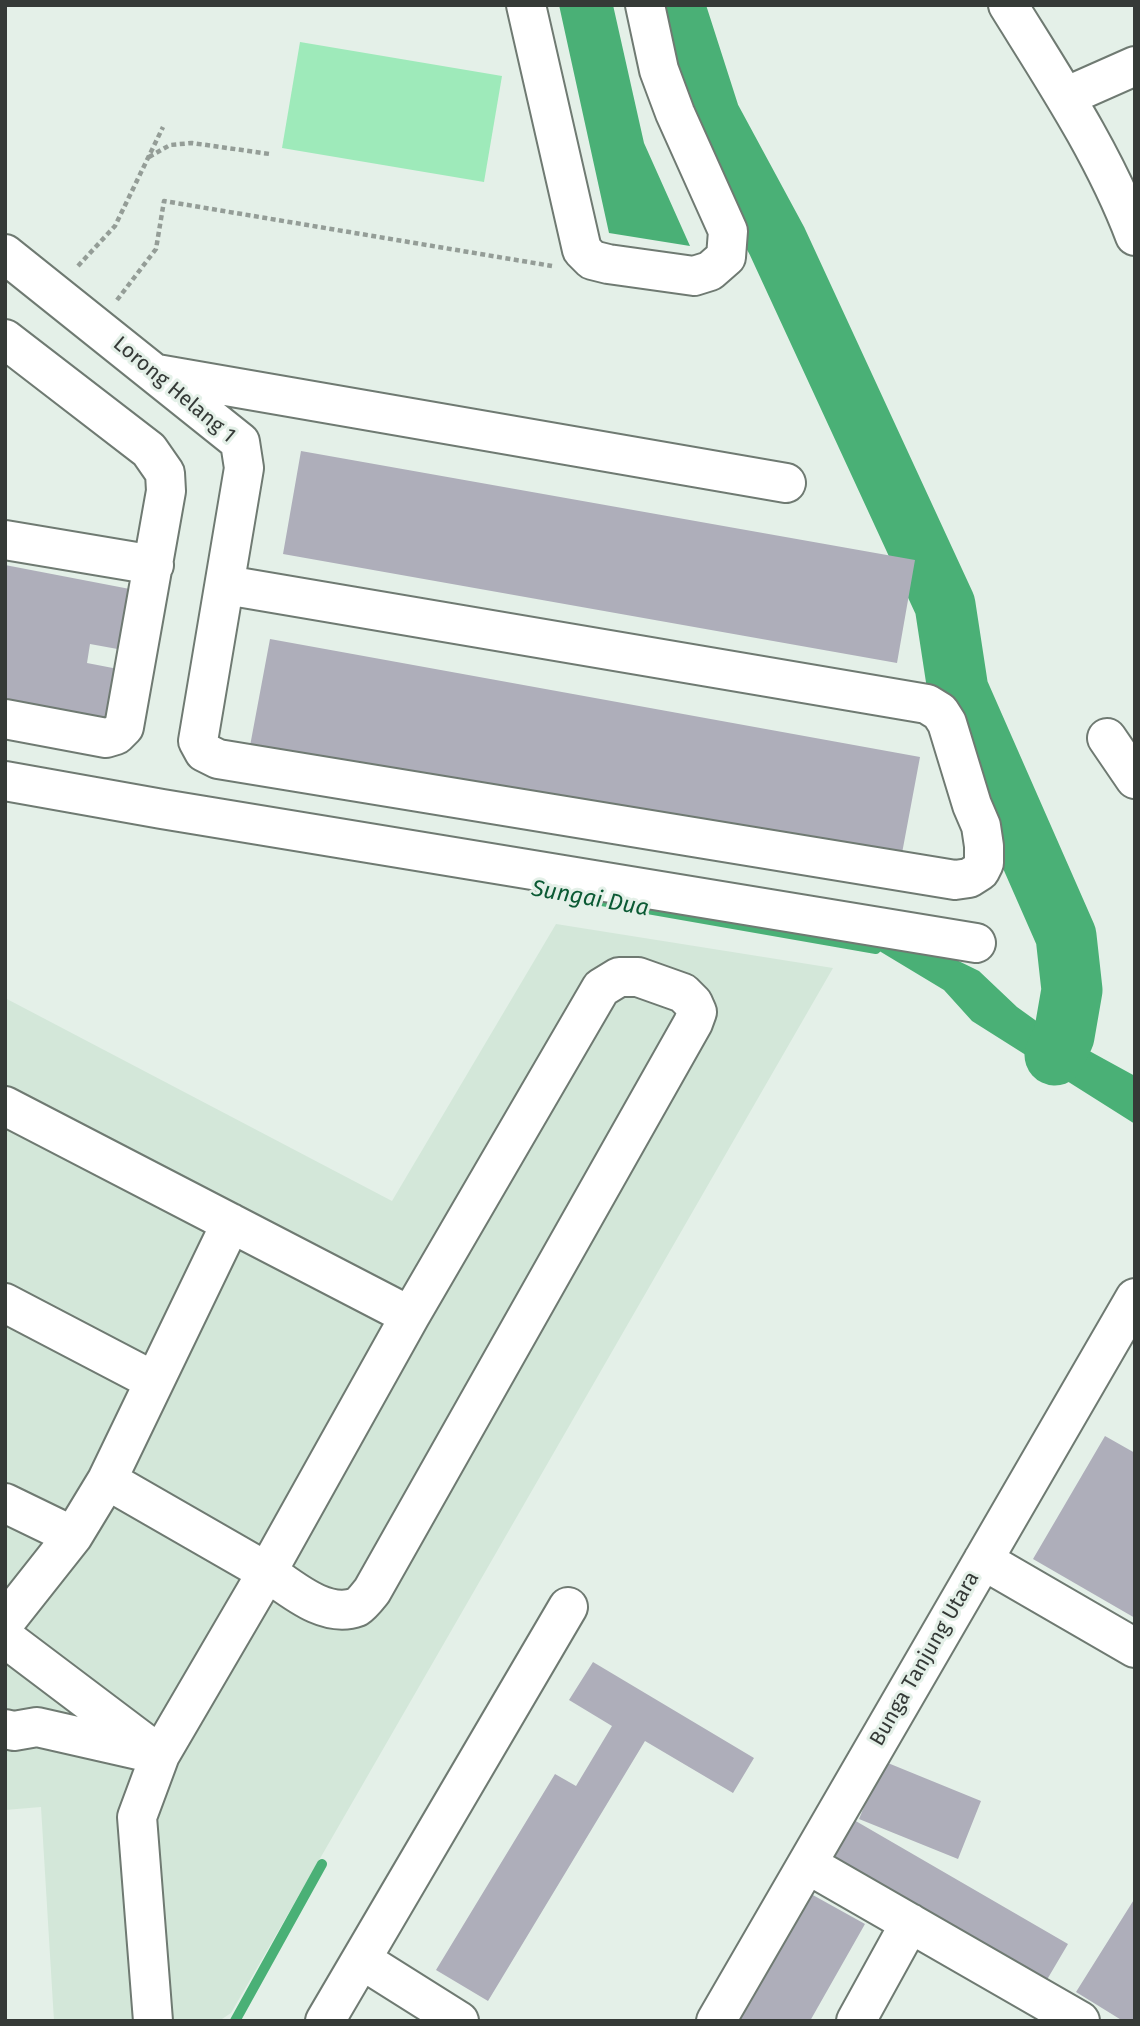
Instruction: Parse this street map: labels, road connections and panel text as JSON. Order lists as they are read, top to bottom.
{
  "streets": {
    "street": ["Lorong Helang 1", "Bunga Tanjung Utara"]
  },
  "water": ["Sungai Dua"]
}
